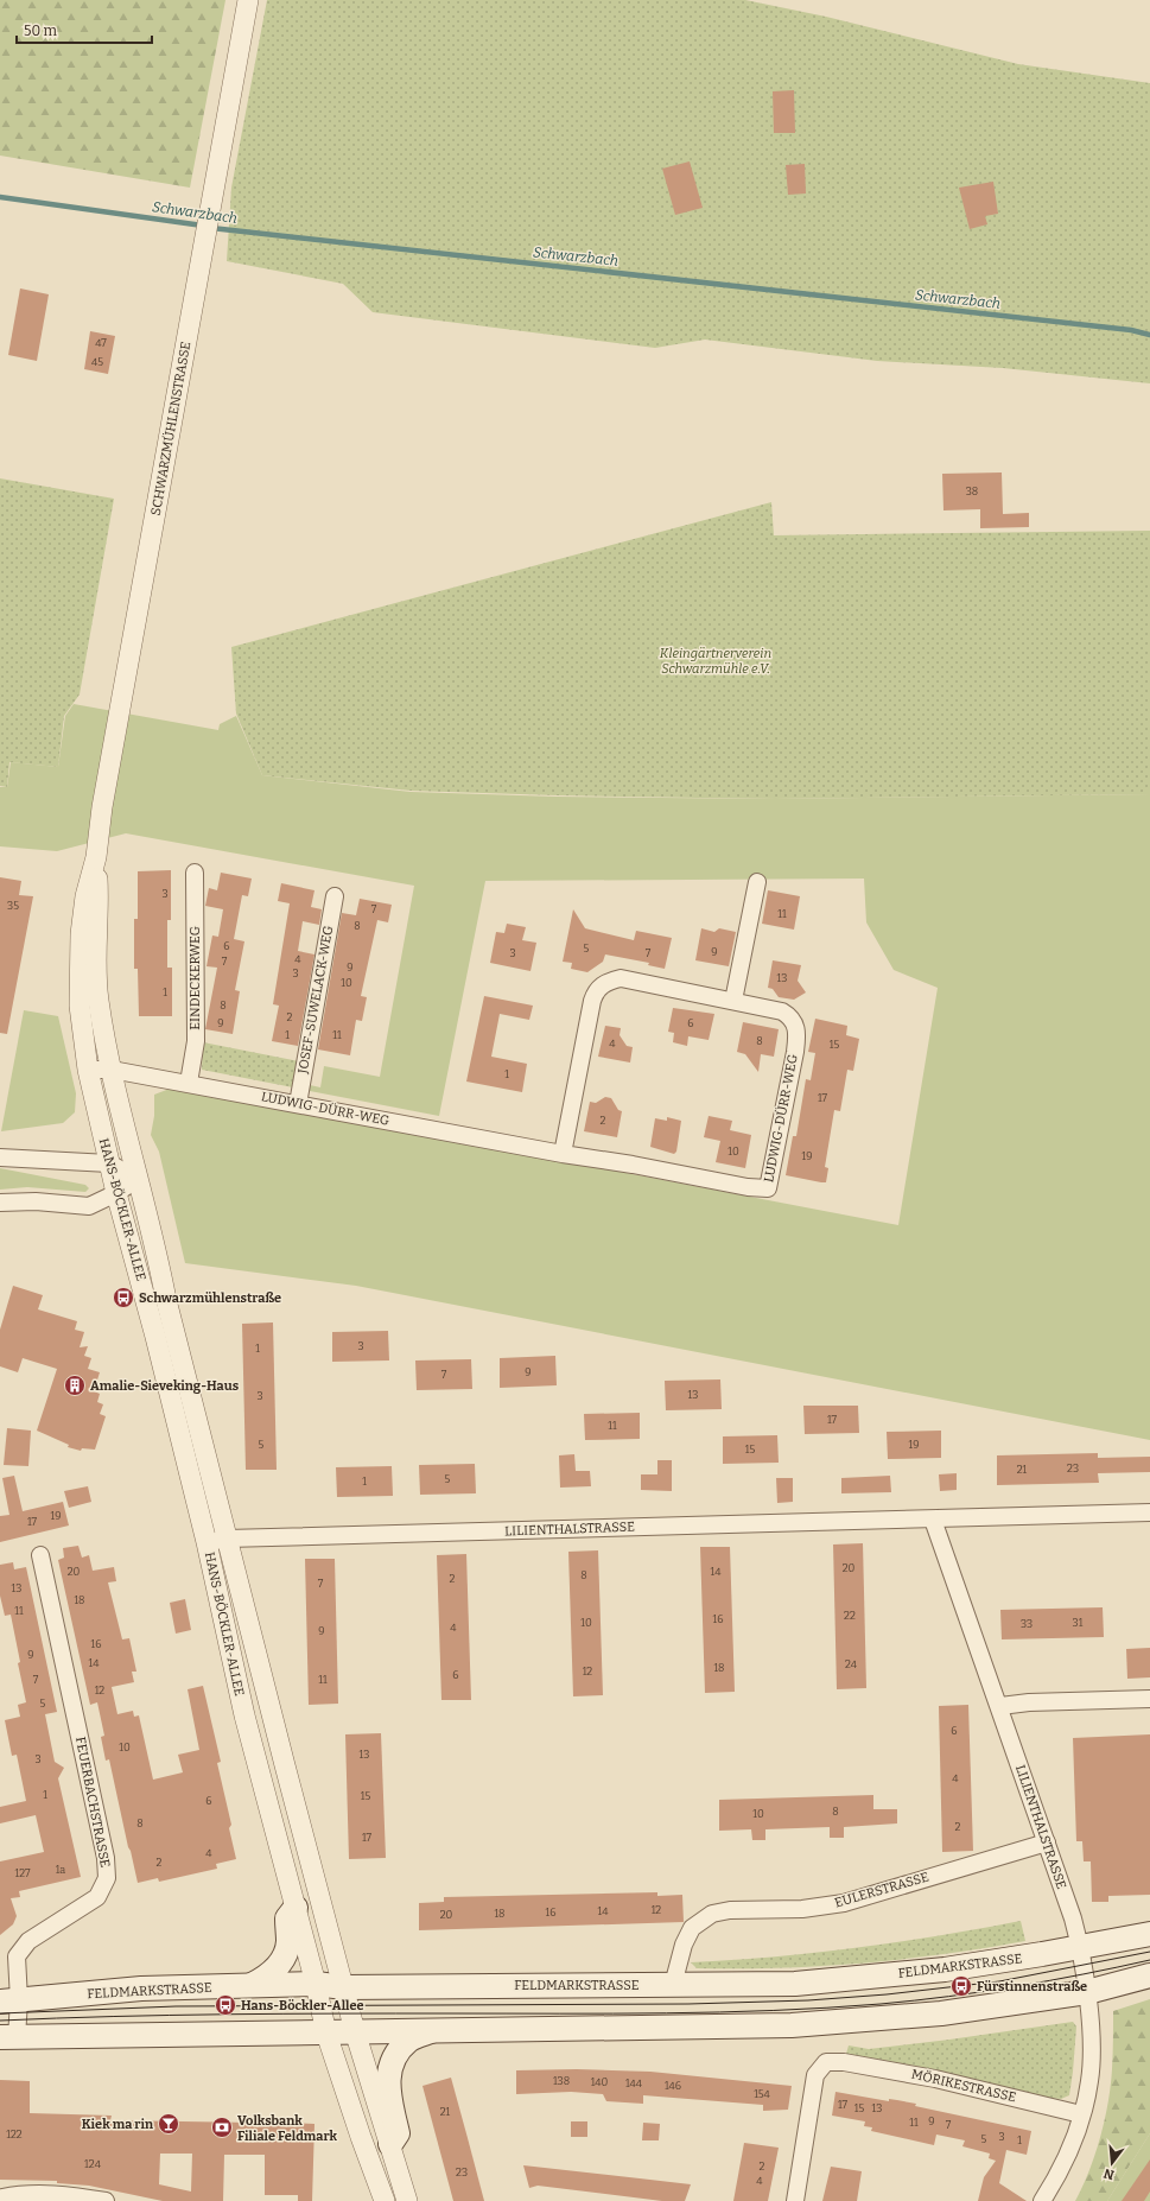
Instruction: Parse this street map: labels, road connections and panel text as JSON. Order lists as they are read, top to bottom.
{
  "streets": {
    "main road": ["FELDMARKSTRASSE"],
    "street": [
      "SCHWARZMÜHLENSTRASSE",
      "EINDECKERWEG",
      "JOSEF-SUWELACK-WEG",
      "LUDWIG-DÜRR-WEG",
      "HANS-BÖCKLER-ALLEE",
      "LILIENTHALSTRASSE",
      "FEUERBACHSTRASSE",
      "EULERSTRASSE",
      "MÖRIKESTRASSE"
    ]
  },
  "crossings": [
    ["SCHWARZMÜHLENSTRASSE", "LUDWIG-DÜRR-WEG"],
    ["SCHWARZMÜHLENSTRASSE", "HANS-BÖCKLER-ALLEE"],
    ["EINDECKERWEG", "LUDWIG-DÜRR-WEG"],
    ["JOSEF-SUWELACK-WEG", "LUDWIG-DÜRR-WEG"],
    ["LUDWIG-DÜRR-WEG", "HANS-BÖCKLER-ALLEE"],
    ["HANS-BÖCKLER-ALLEE", "LILIENTHALSTRASSE"],
    ["HANS-BÖCKLER-ALLEE", "FELDMARKSTRASSE"],
    ["LILIENTHALSTRASSE", "EULERSTRASSE"],
    ["LILIENTHALSTRASSE", "FELDMARKSTRASSE"],
    ["FEUERBACHSTRASSE", "FELDMARKSTRASSE"],
    ["EULERSTRASSE", "FELDMARKSTRASSE"]
  ],
  "water": ["Schwarzbach"],
  "parks": ["Kleingärtnerverein Schwarzmühle e.V."],
  "places": {
    "bus stop": ["Schwarzmühlenstraße", "Fürstinnenstraße", "Hans-Böckler-Allee"],
    "building": ["Amalie-Sieveking-Haus"],
    "bar": ["Kiek ma rin"],
    "bank": ["Volksbank Filiale Feldmark"]
  },
  "house_numbers": [
    "47",
    "45",
    "38",
    "3",
    "35",
    "7",
    "11",
    "8",
    "6",
    "5",
    "9",
    "3",
    "7",
    "4",
    "7",
    "9",
    "3",
    "13",
    "10",
    "1",
    "8",
    "2",
    "9",
    "6",
    "1",
    "11",
    "8",
    "4",
    "15",
    "1",
    "17",
    "2",
    "10",
    "19",
    "3",
    "1",
    "9",
    "7",
    "13",
    "3",
    "17",
    "11",
    "5",
    "19",
    "15",
    "23",
    "21",
    "5",
    "1",
    "19",
    "17",
    "20",
    "20",
    "14",
    "8",
    "2",
    "7",
    "13",
    "18",
    "11",
    "22",
    "16",
    "10",
    "31",
    "33",
    "4",
    "9",
    "16",
    "9",
    "14",
    "24",
    "18",
    "12",
    "6",
    "7",
    "11",
    "12",
    "5",
    "6",
    "10",
    "13",
    "3",
    "4",
    "1",
    "15",
    "6",
    "8",
    "10",
    "8",
    "2",
    "17",
    "4",
    "2",
    "1a",
    "127",
    "12",
    "14",
    "16",
    "18",
    "20",
    "138",
    "140",
    "144",
    "146",
    "154",
    "17",
    "15",
    "13",
    "21",
    "9",
    "11",
    "7",
    "122",
    "3",
    "5",
    "1",
    "124",
    "2",
    "23",
    "4"
  ],
  "scale_bar": "50 m",
  "north": "bottom"
}
